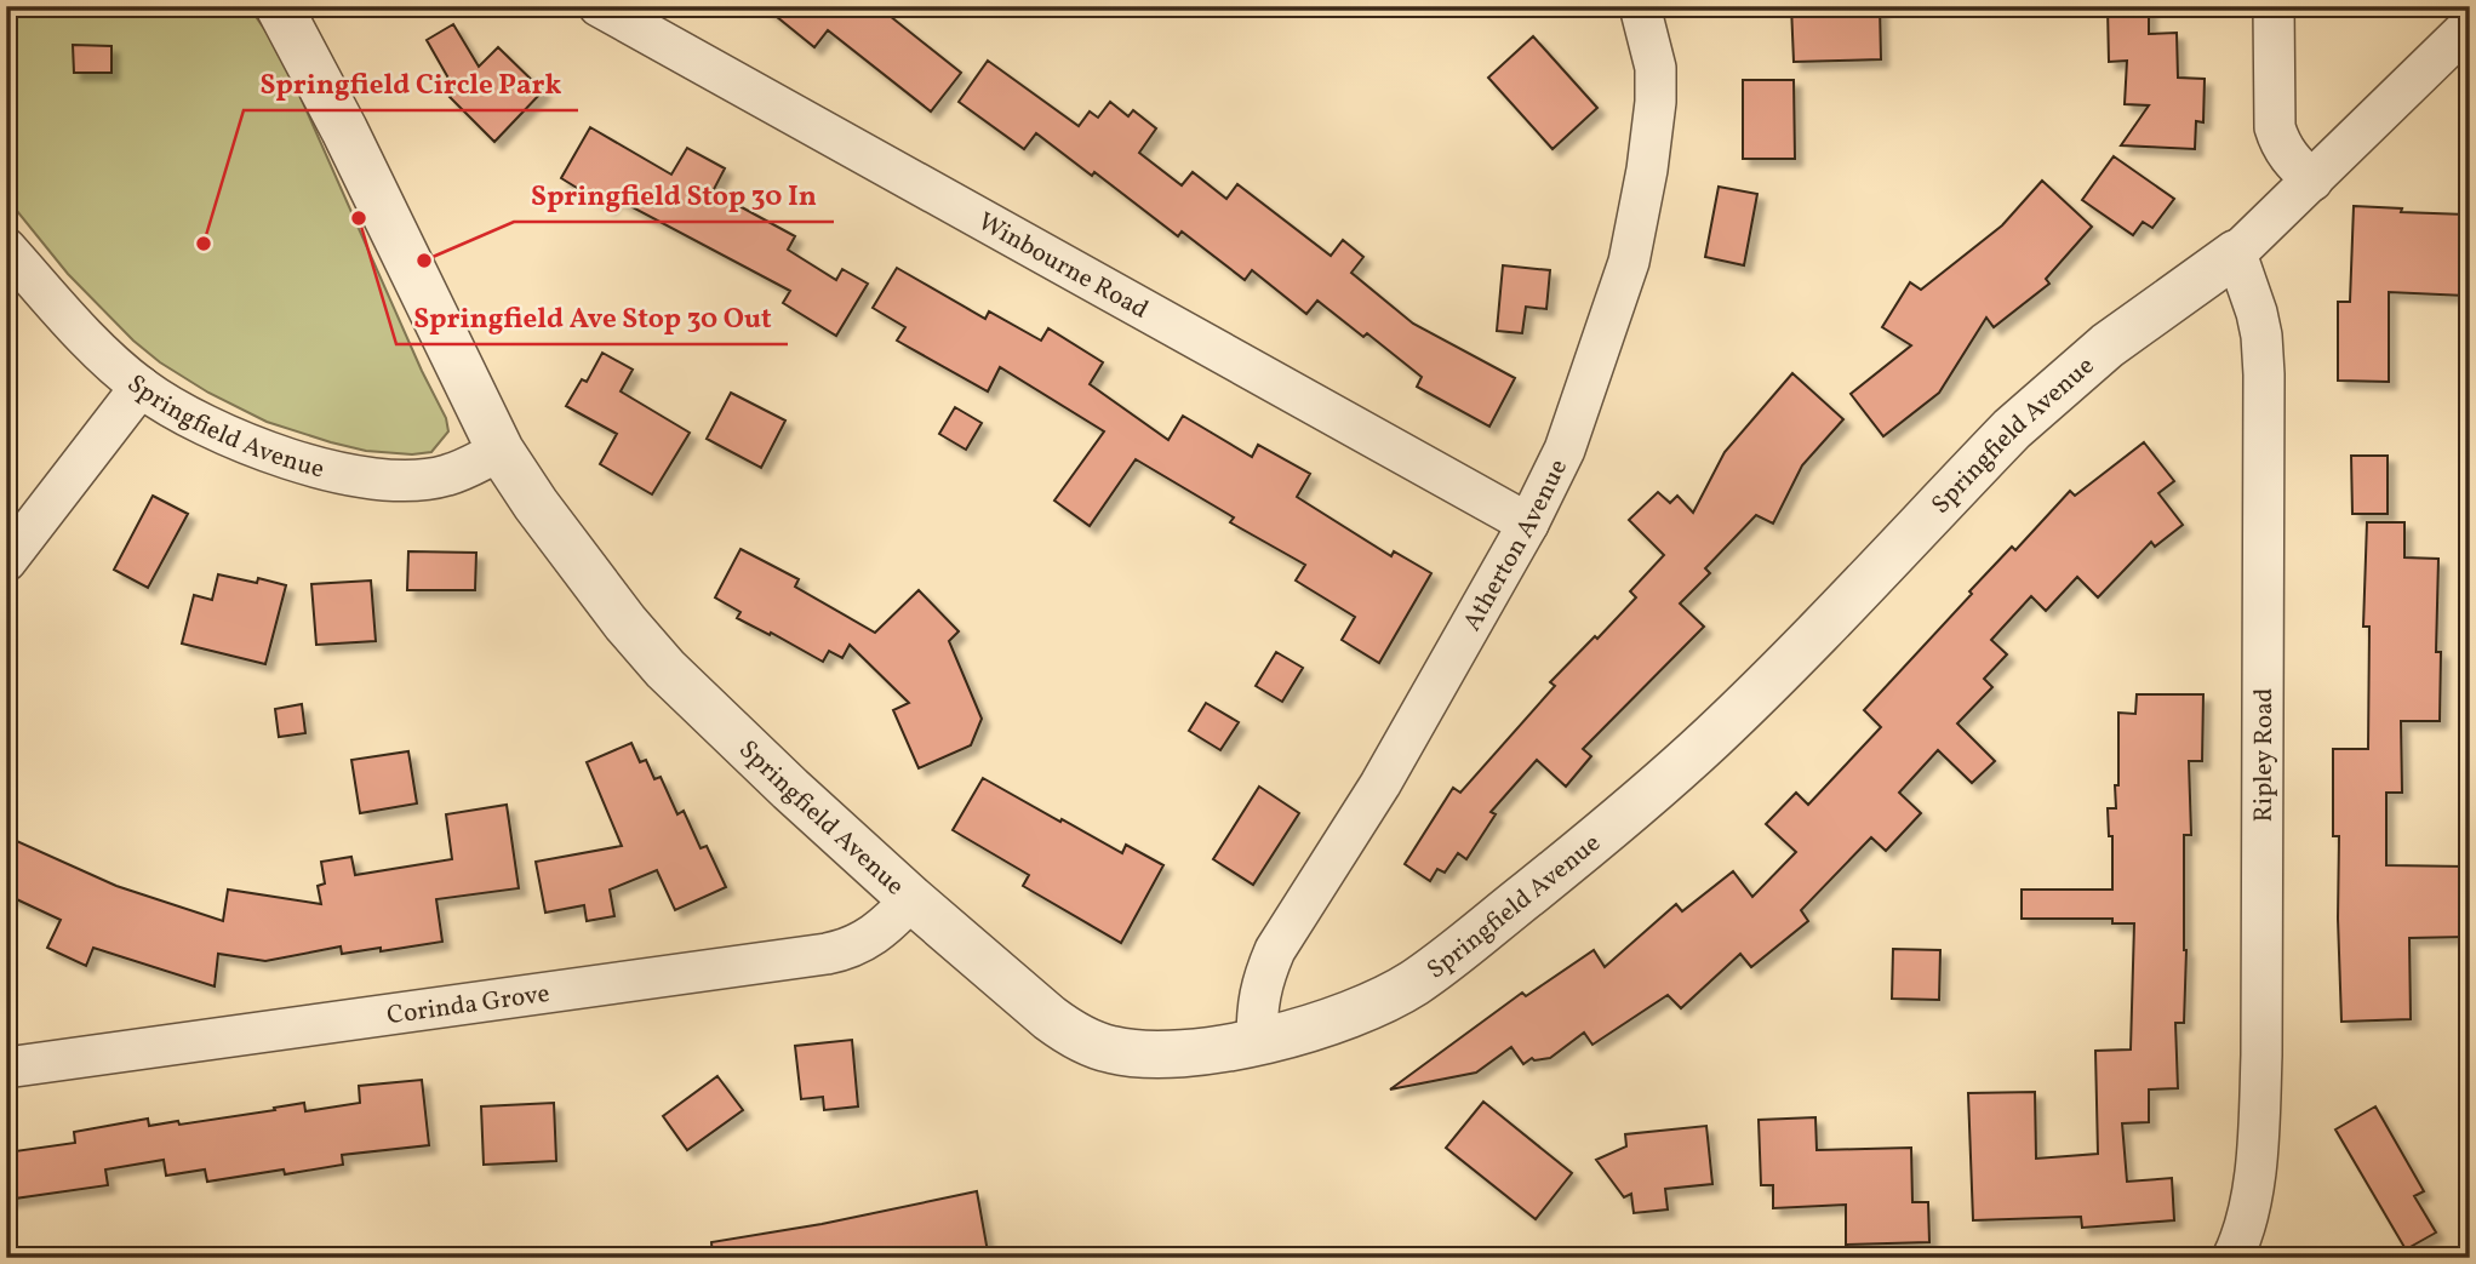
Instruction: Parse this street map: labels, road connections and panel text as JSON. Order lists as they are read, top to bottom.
{
  "streets": {
    "street": [
      "Winbourne Road",
      "Springfield Avenue",
      "Atherton Avenue",
      "Ripley Road",
      "Corinda Grove"
    ]
  },
  "crossings": [
    ["Winbourne Road", "Atherton Avenue"],
    ["Springfield Avenue", "Atherton Avenue"],
    ["Springfield Avenue", "Ripley Road"],
    ["Springfield Avenue", "Corinda Grove"]
  ],
  "places": ["Springfield Ave Stop 30 Out", "Springfield Circle Park", "Springfield Stop 30 In"]
}
